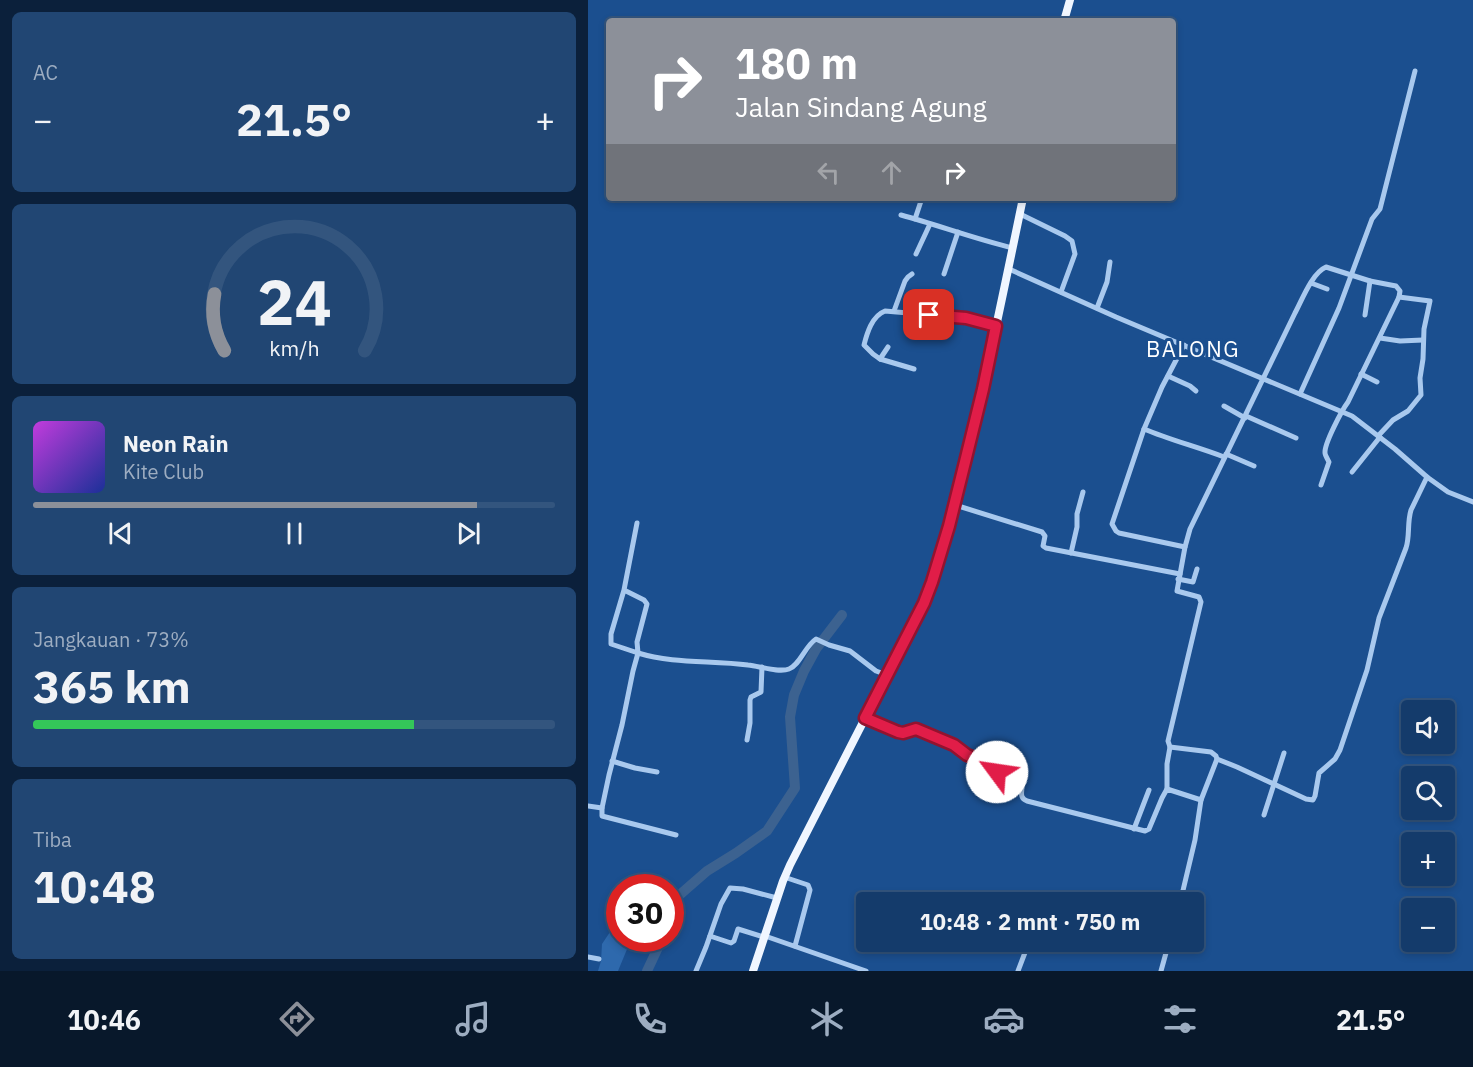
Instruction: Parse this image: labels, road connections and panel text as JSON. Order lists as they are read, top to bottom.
{
  "districts": ["BALONG"],
  "page": {
    "tile": [
      "AC",
      ["Jangkauan · 73%", "365 km"],
      ["Tiba", "10:48"]
    ],
    "turn": ["180 m", "Jalan Sindang Agung"],
    "heat": ["−", "21.5°", "+"],
    "song": ["Neon Rain", "Kite Club"],
    "map_buttons": ["+", "−"],
    "limit": "30",
    "trip": "10:48 · 2 mnt · 750 m",
    "tabs": ["10:46", "21.5°"],
    "gauge": ["24", "km/h"]
  }
}
